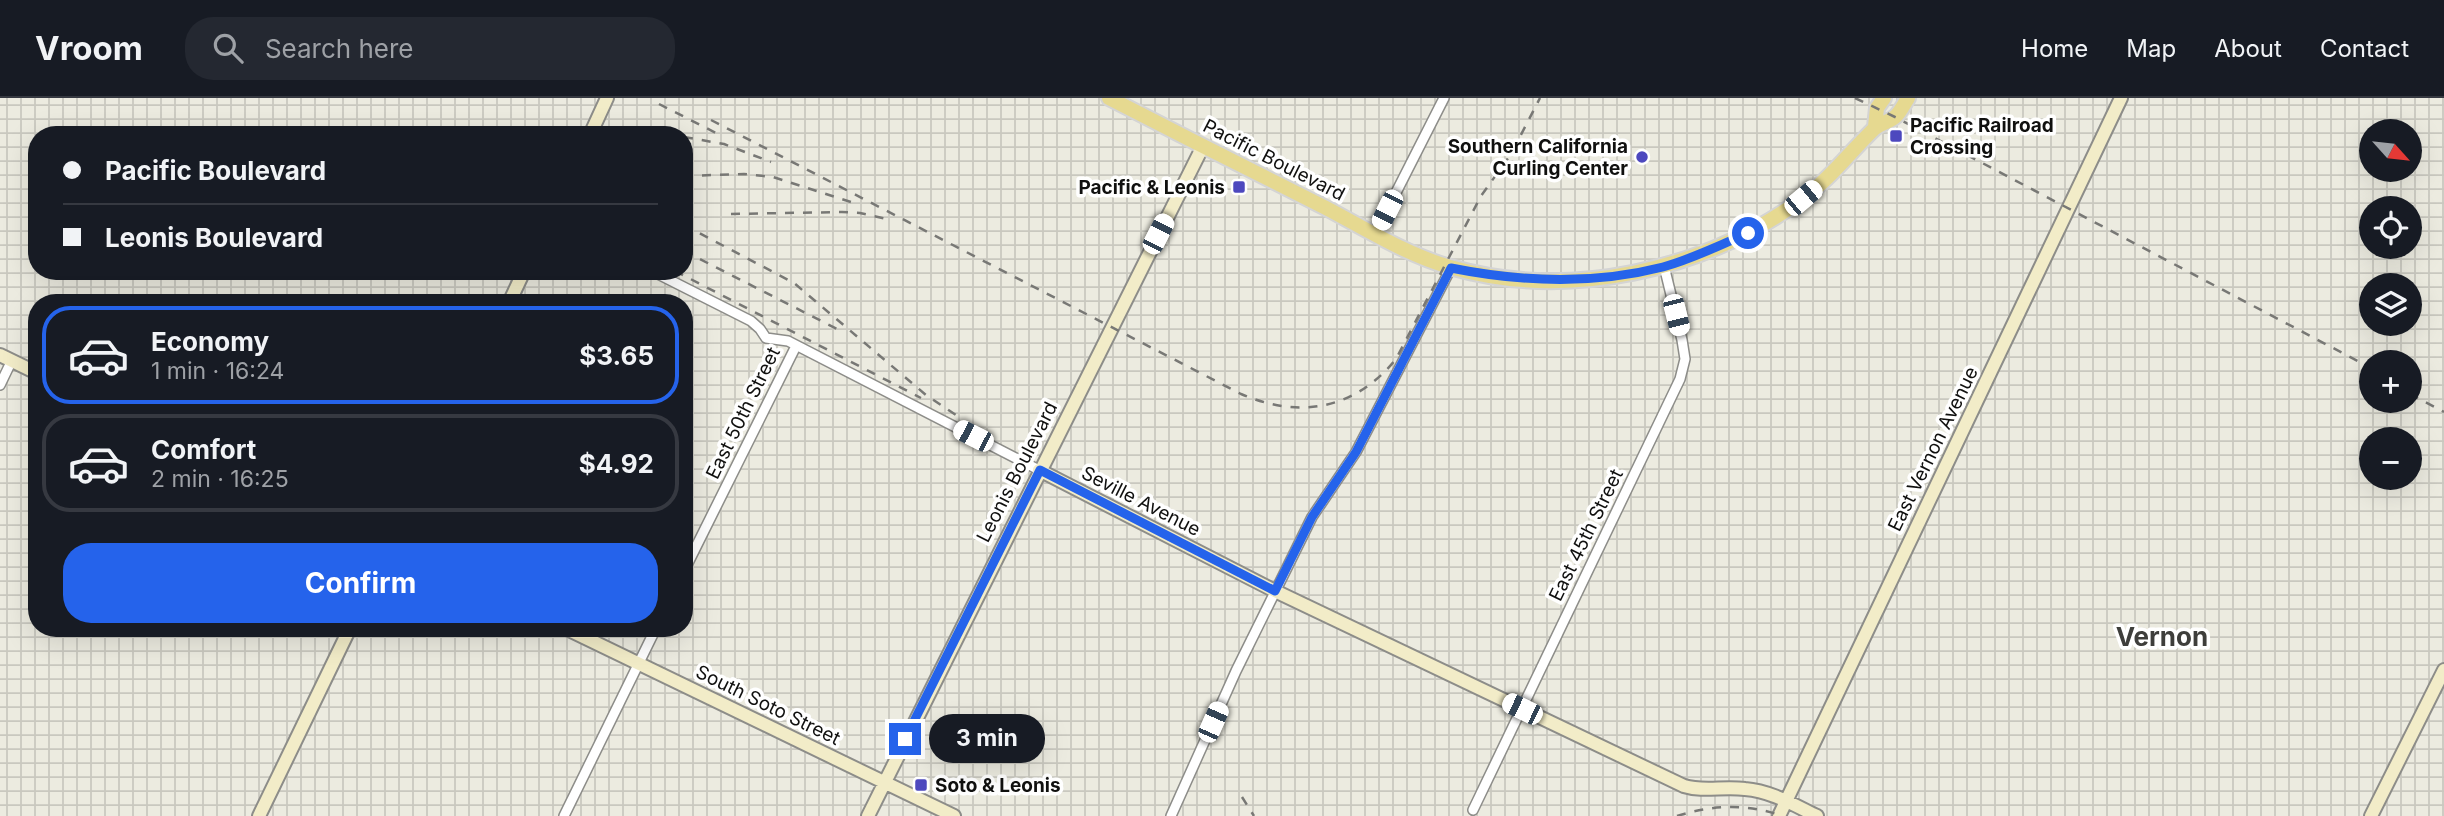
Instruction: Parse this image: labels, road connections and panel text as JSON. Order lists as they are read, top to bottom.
{
  "streets": {
    "main road": ["Pacific Boulevard"],
    "street": [
      "East 50th Street",
      "East Vernon Avenue",
      "Leonis Boulevard",
      "Seville Avenue",
      "East 45th Street",
      "South Soto Street"
    ]
  },
  "crossings": [
    ["Pacific Boulevard", "Leonis Boulevard"],
    ["Pacific Boulevard", "East 45th Street"],
    ["East 50th Street", "Seville Avenue"],
    ["East Vernon Avenue", "Seville Avenue"],
    ["Leonis Boulevard", "Seville Avenue"],
    ["Leonis Boulevard", "South Soto Street"],
    ["Seville Avenue", "East 45th Street"]
  ],
  "districts": ["Vernon"],
  "places": {
    "transit": ["Pacific Railroad Crossing", "Pacific & Leonis", "Soto & Leonis"],
    "other": ["Southern California Curling Center"]
  },
  "north": "bottom right",
  "page": {
    "header": "Vroom",
    "search": "Search here",
    "nav": [
      "Home",
      "Map",
      "About",
      "Contact"
    ],
    "map_buttons": ["+", "−"],
    "banner": ["Pacific Boulevard", "Leonis Boulevard"],
    "list": [
      {
        "name": "Economy",
        "note": "1 min · 16:24",
        "value": "$3.65"
      },
      {
        "name": "Comfort",
        "note": "2 min · 16:25",
        "value": "$4.92"
      }
    ],
    "buttons": "Confirm",
    "bubble": "3 min"
  }
}
